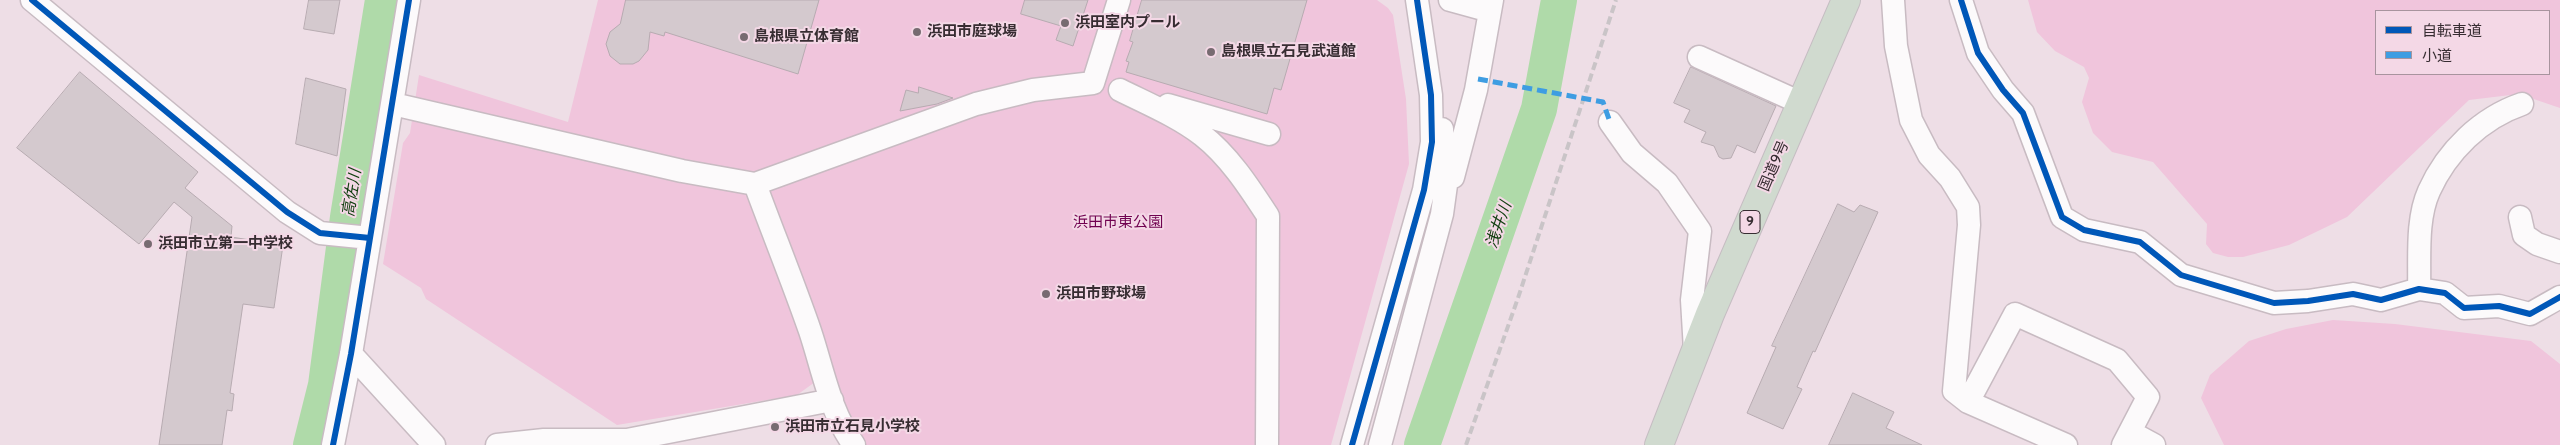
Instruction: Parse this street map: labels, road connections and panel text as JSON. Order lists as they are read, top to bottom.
{
  "streets": {
    "highway": ["国道9号", "9"]
  },
  "water": ["高佐川", "浅井川"],
  "parks": ["浜田市東公園"],
  "places": [
    "浜田室内プール",
    "浜田市庭球場",
    "島根県立体育館",
    "島根県立石見武道館",
    "浜田市立第一中学校",
    "浜田市野球場",
    "浜田市立石見小学校"
  ],
  "legend": ["自転車道", "小道"]
}
